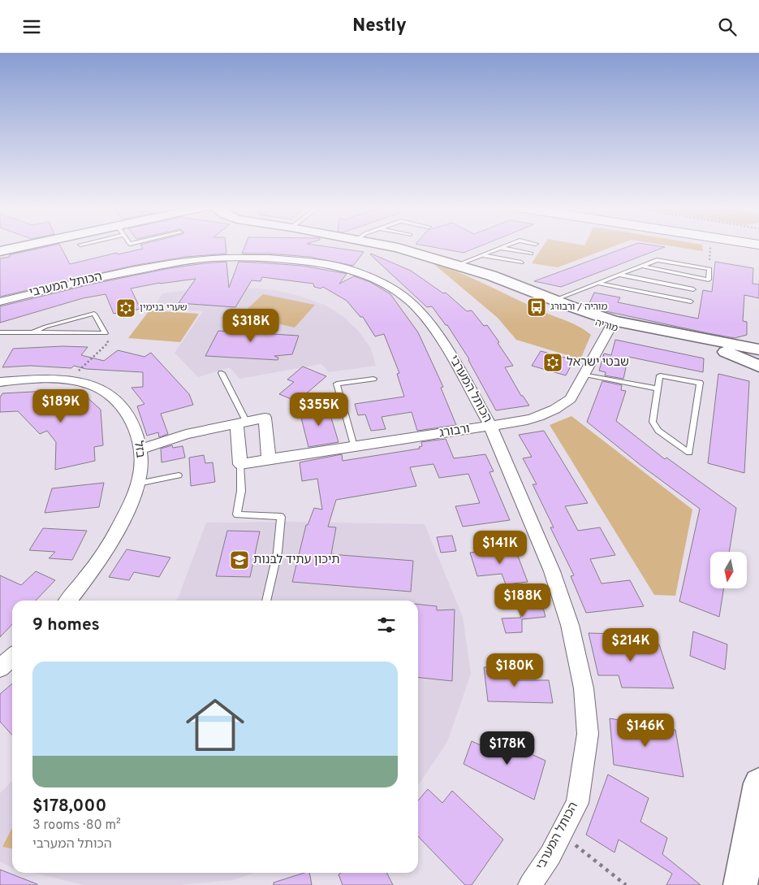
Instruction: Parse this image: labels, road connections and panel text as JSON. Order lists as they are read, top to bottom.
{
  "streets": {
    "street": [
      "הכותל המערבי",
      "מוריה",
      "ורבורג",
      "בזל"
    ]
  },
  "crossings": [
    ["הכותל המערבי", "ורבורג"],
    ["מוריה", "ורבורג"]
  ],
  "places": {
    "bus stop": ["מוריה / ורבורג"],
    "synagogue": ["שערי בנימין", "שבטי ישראל"],
    "school or university": ["תיכון עתיד לבנות"]
  },
  "north": "bottom",
  "page": {
    "header": "Nestly",
    "price": [
      "$318K",
      "$189K",
      "$355K",
      "$141K",
      "$188K",
      "$214K",
      "$180K",
      "$146K",
      "$178K"
    ],
    "heading": "9 homes",
    "list": [
      {
        "name": "$178,000",
        "note": "3 rooms · 80 m² · הכותל המערבי"
      }
    ]
  }
}
